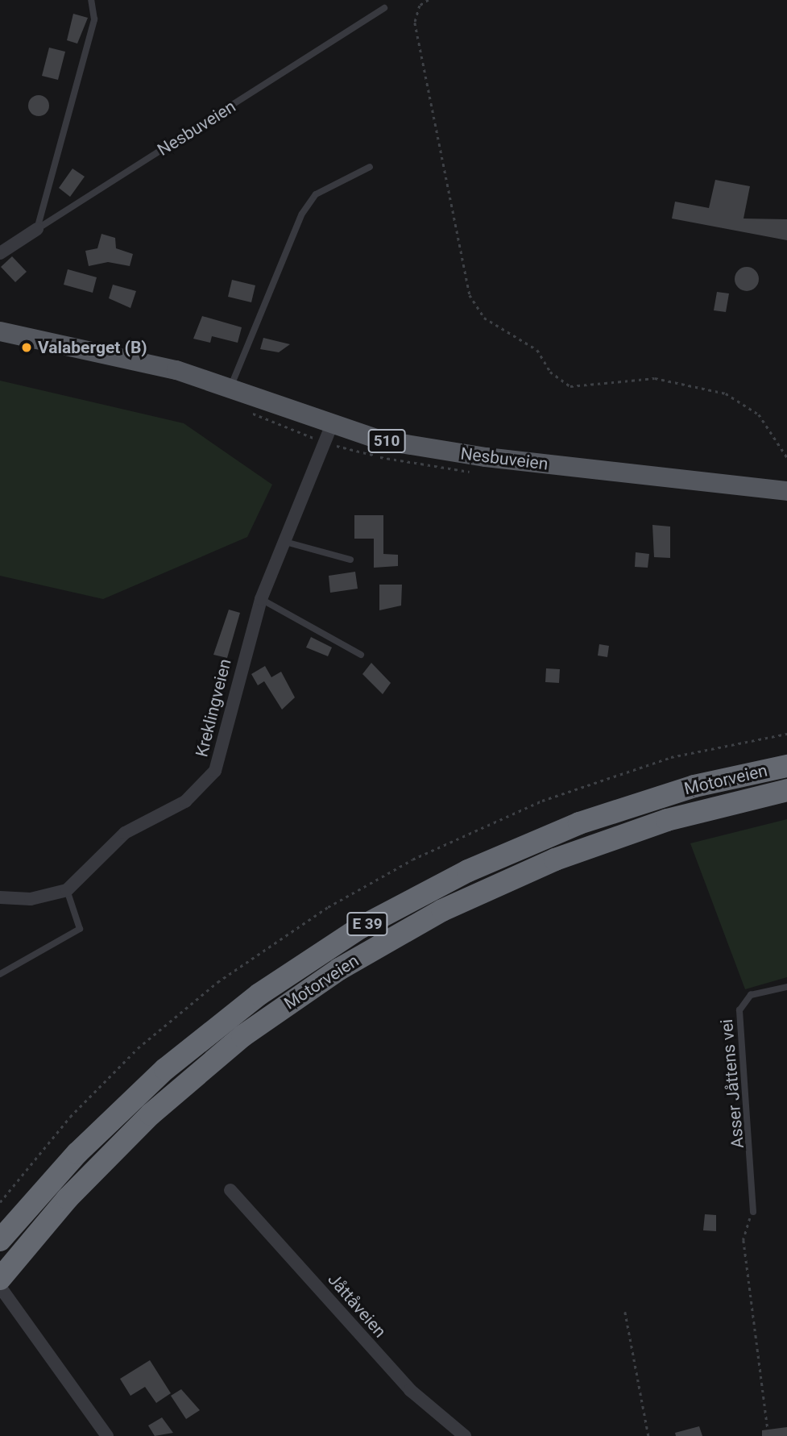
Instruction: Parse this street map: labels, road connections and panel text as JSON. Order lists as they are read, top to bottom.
{
  "streets": {
    "highway": ["Motorveien", "E 39"],
    "main road": ["Nesbuveien", "510"],
    "street": ["Kreklingveien", "Jåttåveien"],
    "lane": ["Asser Jåttens vei"]
  },
  "crossings": [
    ["Nesbuveien", "Kreklingveien"]
  ],
  "places": ["Valaberget (B)"]
}
